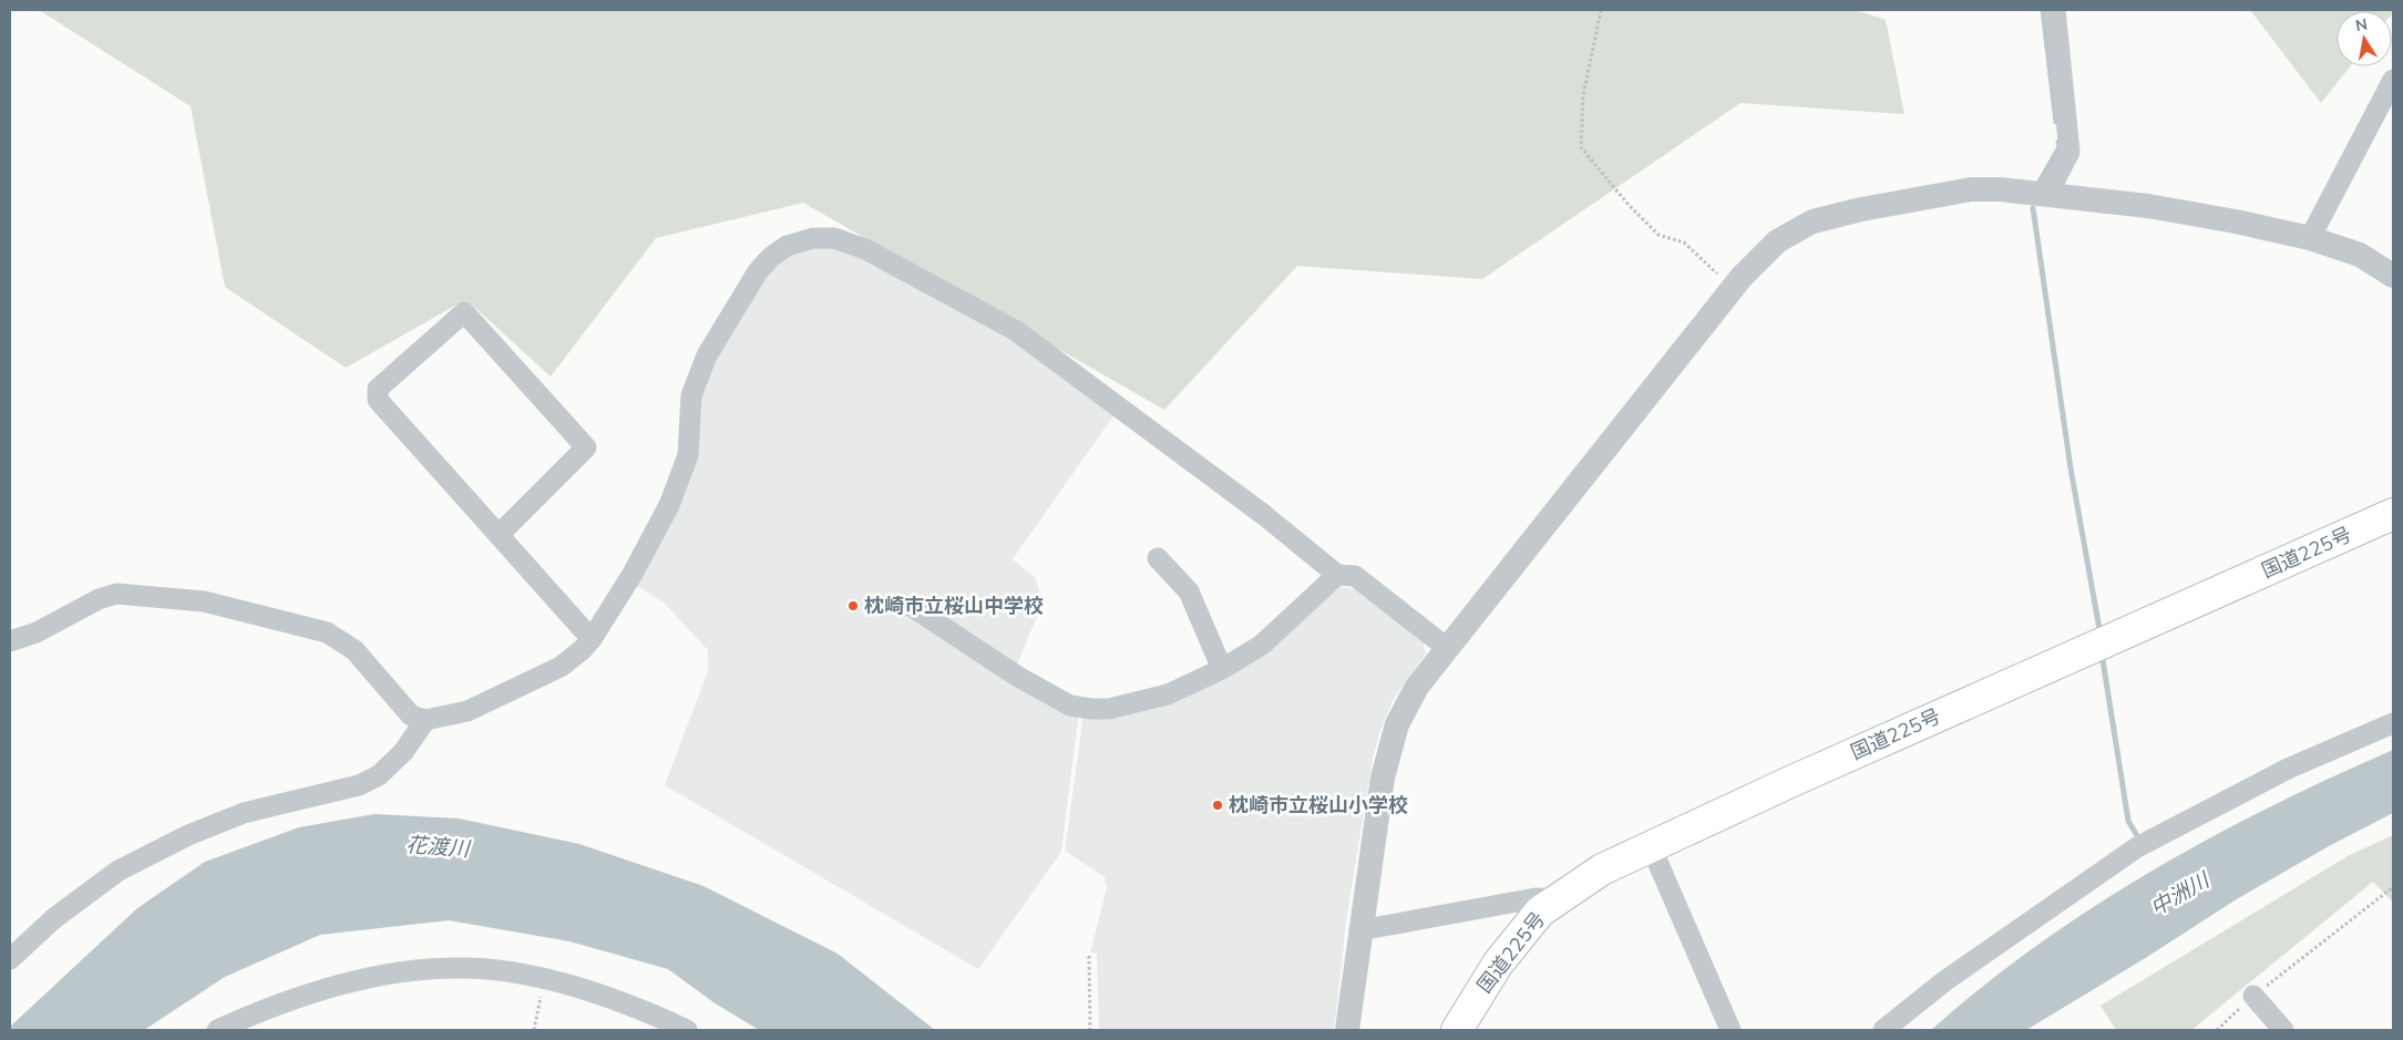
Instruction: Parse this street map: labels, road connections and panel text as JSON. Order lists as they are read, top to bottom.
{
  "streets": {
    "highway": ["国道225号"]
  },
  "water": ["花渡川", "中洲川"],
  "places": ["枕崎市立桜山中学校", "枕崎市立桜山小学校"],
  "north": "top"
}
